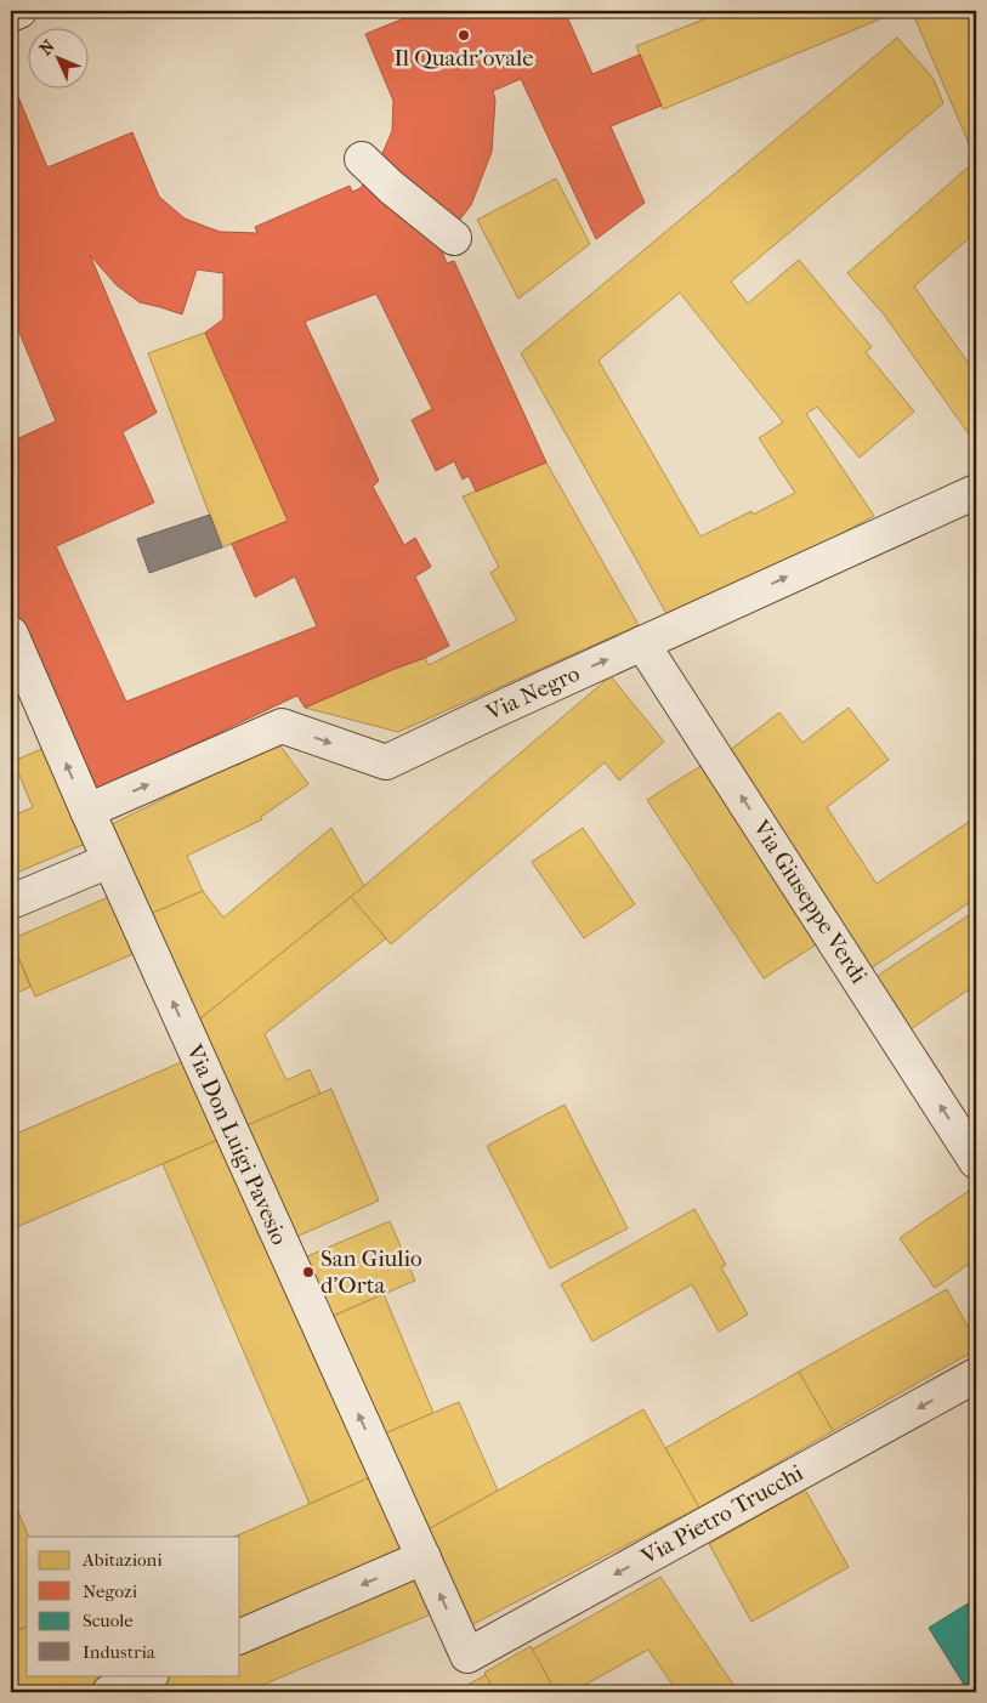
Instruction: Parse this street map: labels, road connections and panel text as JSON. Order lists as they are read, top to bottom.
{
  "streets": {
    "street": [
      "Via Negro",
      "Via Giuseppe Verdi",
      "Via Don Luigi Pavesio",
      "Via Pietro Trucchi"
    ]
  },
  "crossings": [
    ["Via Negro", "Via Giuseppe Verdi"],
    ["Via Negro", "Via Don Luigi Pavesio"],
    ["Via Don Luigi Pavesio", "Via Pietro Trucchi"]
  ],
  "one_way": [
    "Via Negro",
    "Via Giuseppe Verdi",
    "Via Don Luigi Pavesio",
    "Via Pietro Trucchi"
  ],
  "places": ["Il Quadr'ovale", "San Giulio d'Orta"],
  "legend": [
    "Abitazioni",
    "Negozi",
    "Scuole",
    "Industria"
  ],
  "north": "top left"
}
